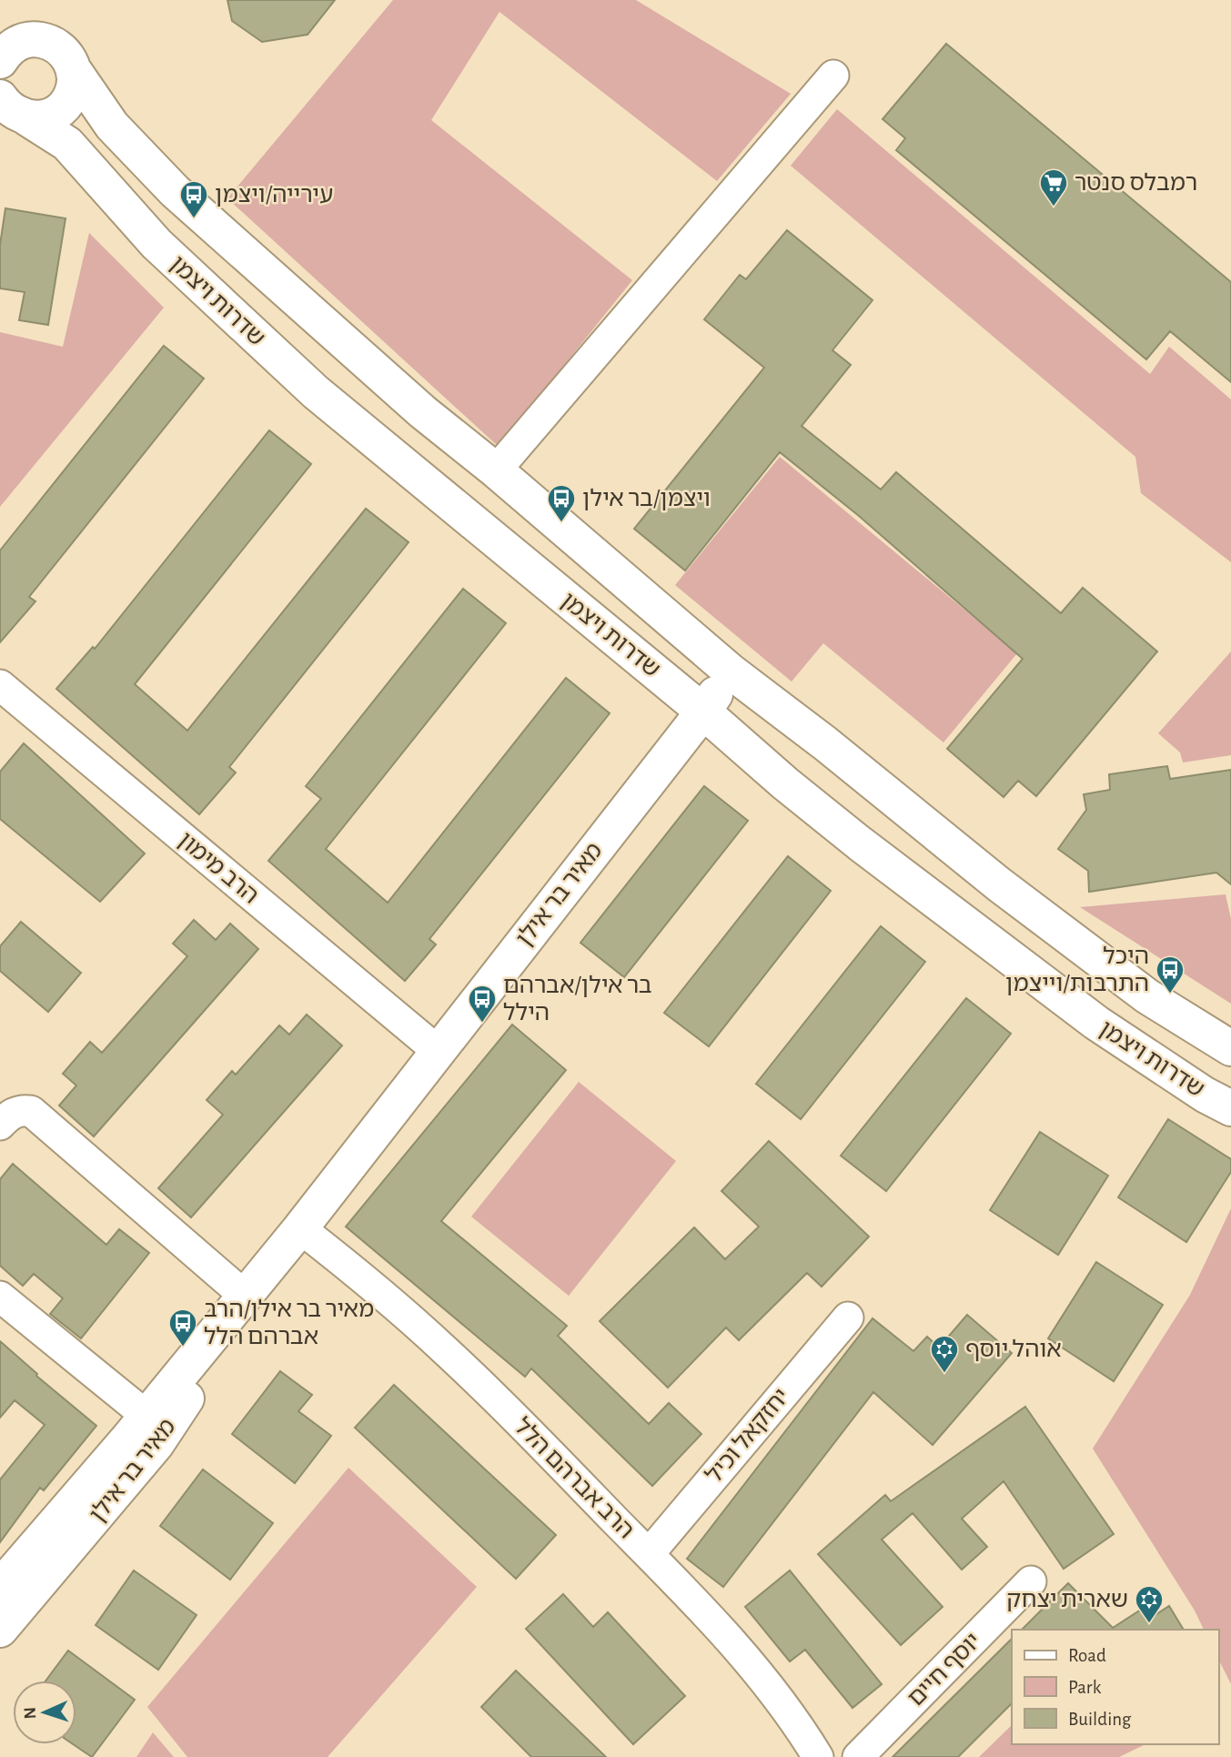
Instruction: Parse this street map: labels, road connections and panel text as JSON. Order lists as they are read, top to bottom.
{
  "streets": {
    "main road": ["שדרות ויצמן", "מאיר בר אילן"],
    "street": [
      "הרב מימון",
      "יחזקאל וכיל",
      "הרב אברהם הלל",
      "יוסף חיים"
    ]
  },
  "crossings": [
    ["שדרות ויצמן", "מאיר בר אילן"],
    ["הרב מימון", "מאיר בר אילן"],
    ["מאיר בר אילן", "הרב אברהם הלל"],
    ["יחזקאל וכיל", "הרב אברהם הלל"]
  ],
  "places": {
    "supermarket": ["רמבלס סנטר"],
    "bus stop": [
      "עירייה/ויצמן",
      "ויצמן/בר אילן",
      "היכל התרבות/וייצמן",
      "בר אילן/אברהם הילל",
      "מאיר בר אילן/הרב אברהם הלל"
    ],
    "synagogue": ["אוהל יוסף", "שארית יצחק"]
  },
  "legend": ["Road", "Park", "Building"],
  "north": "left"
}
